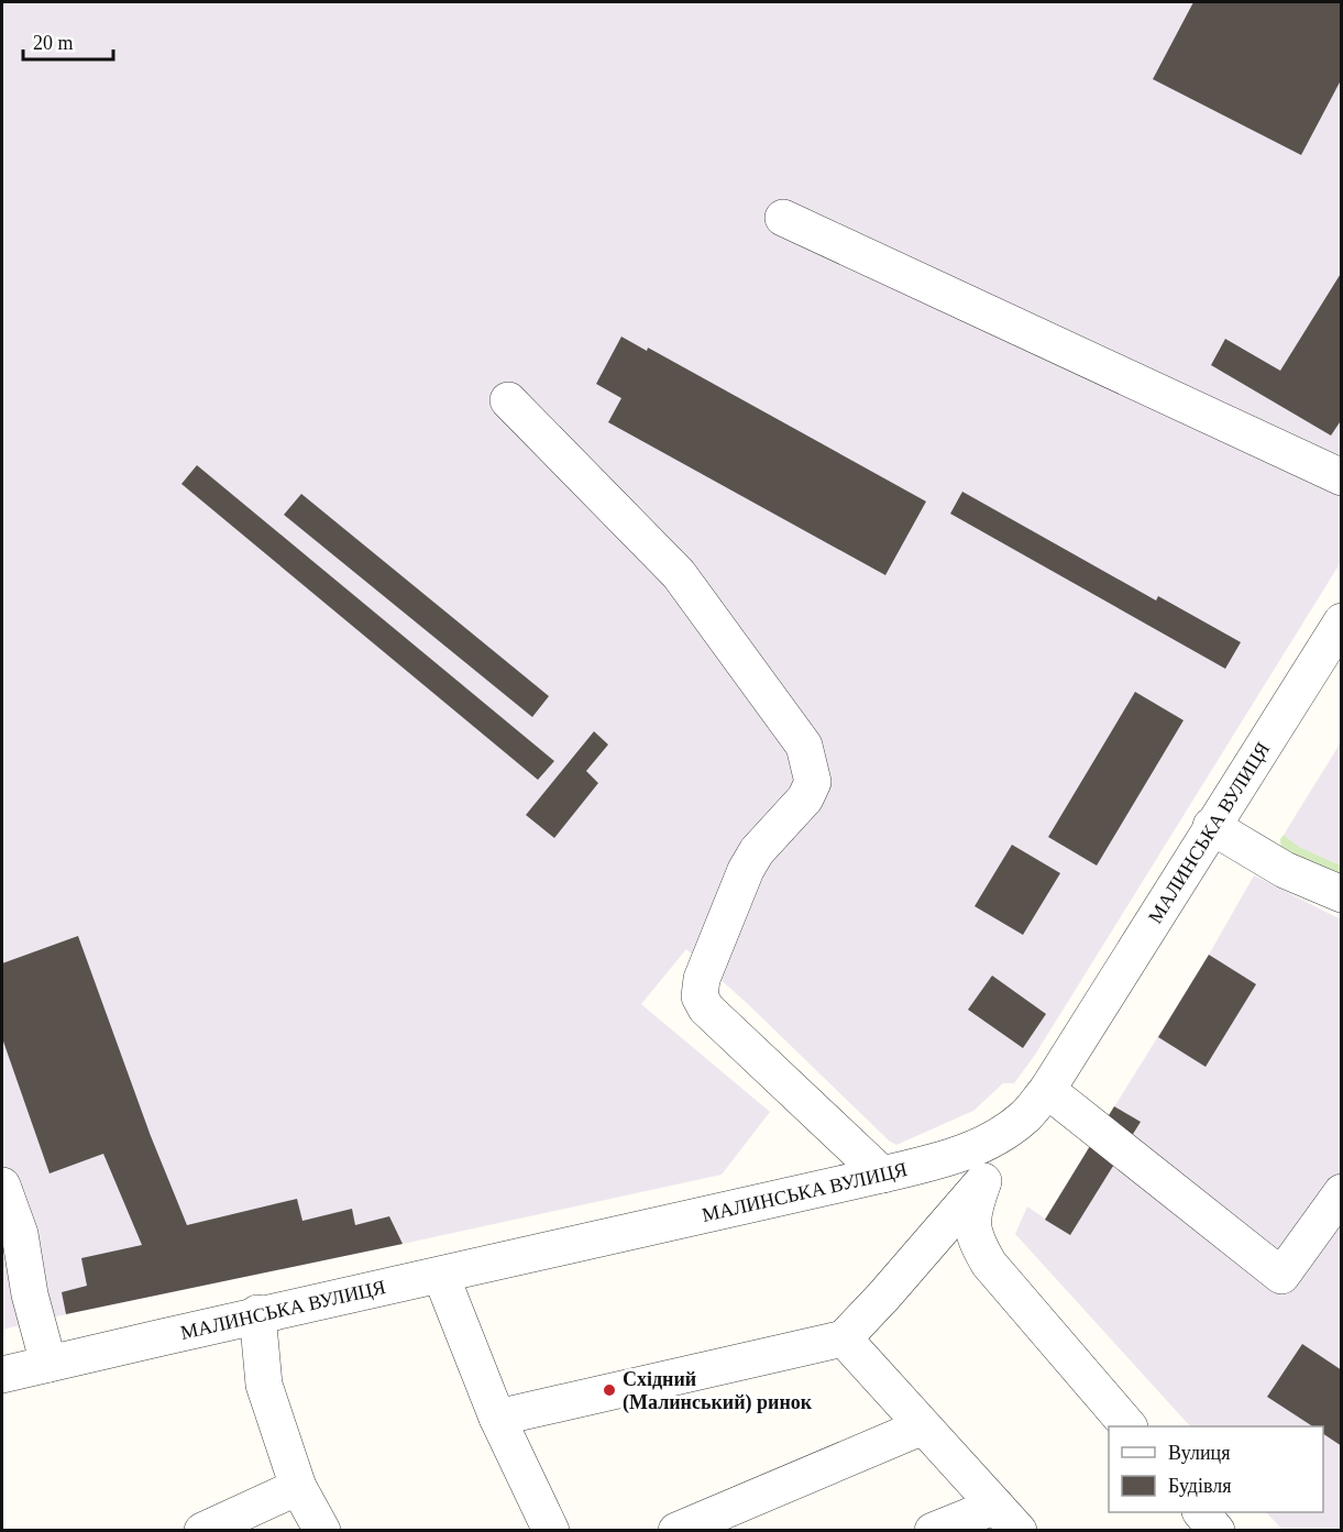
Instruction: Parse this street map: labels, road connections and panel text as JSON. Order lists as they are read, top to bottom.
{
  "streets": {
    "street": ["МАЛИНСЬКА ВУЛИЦЯ"]
  },
  "places": ["Східний (Малинський) ринок"],
  "legend": ["Вулиця", "Будівля"],
  "scale_bar": "20 m"
}
